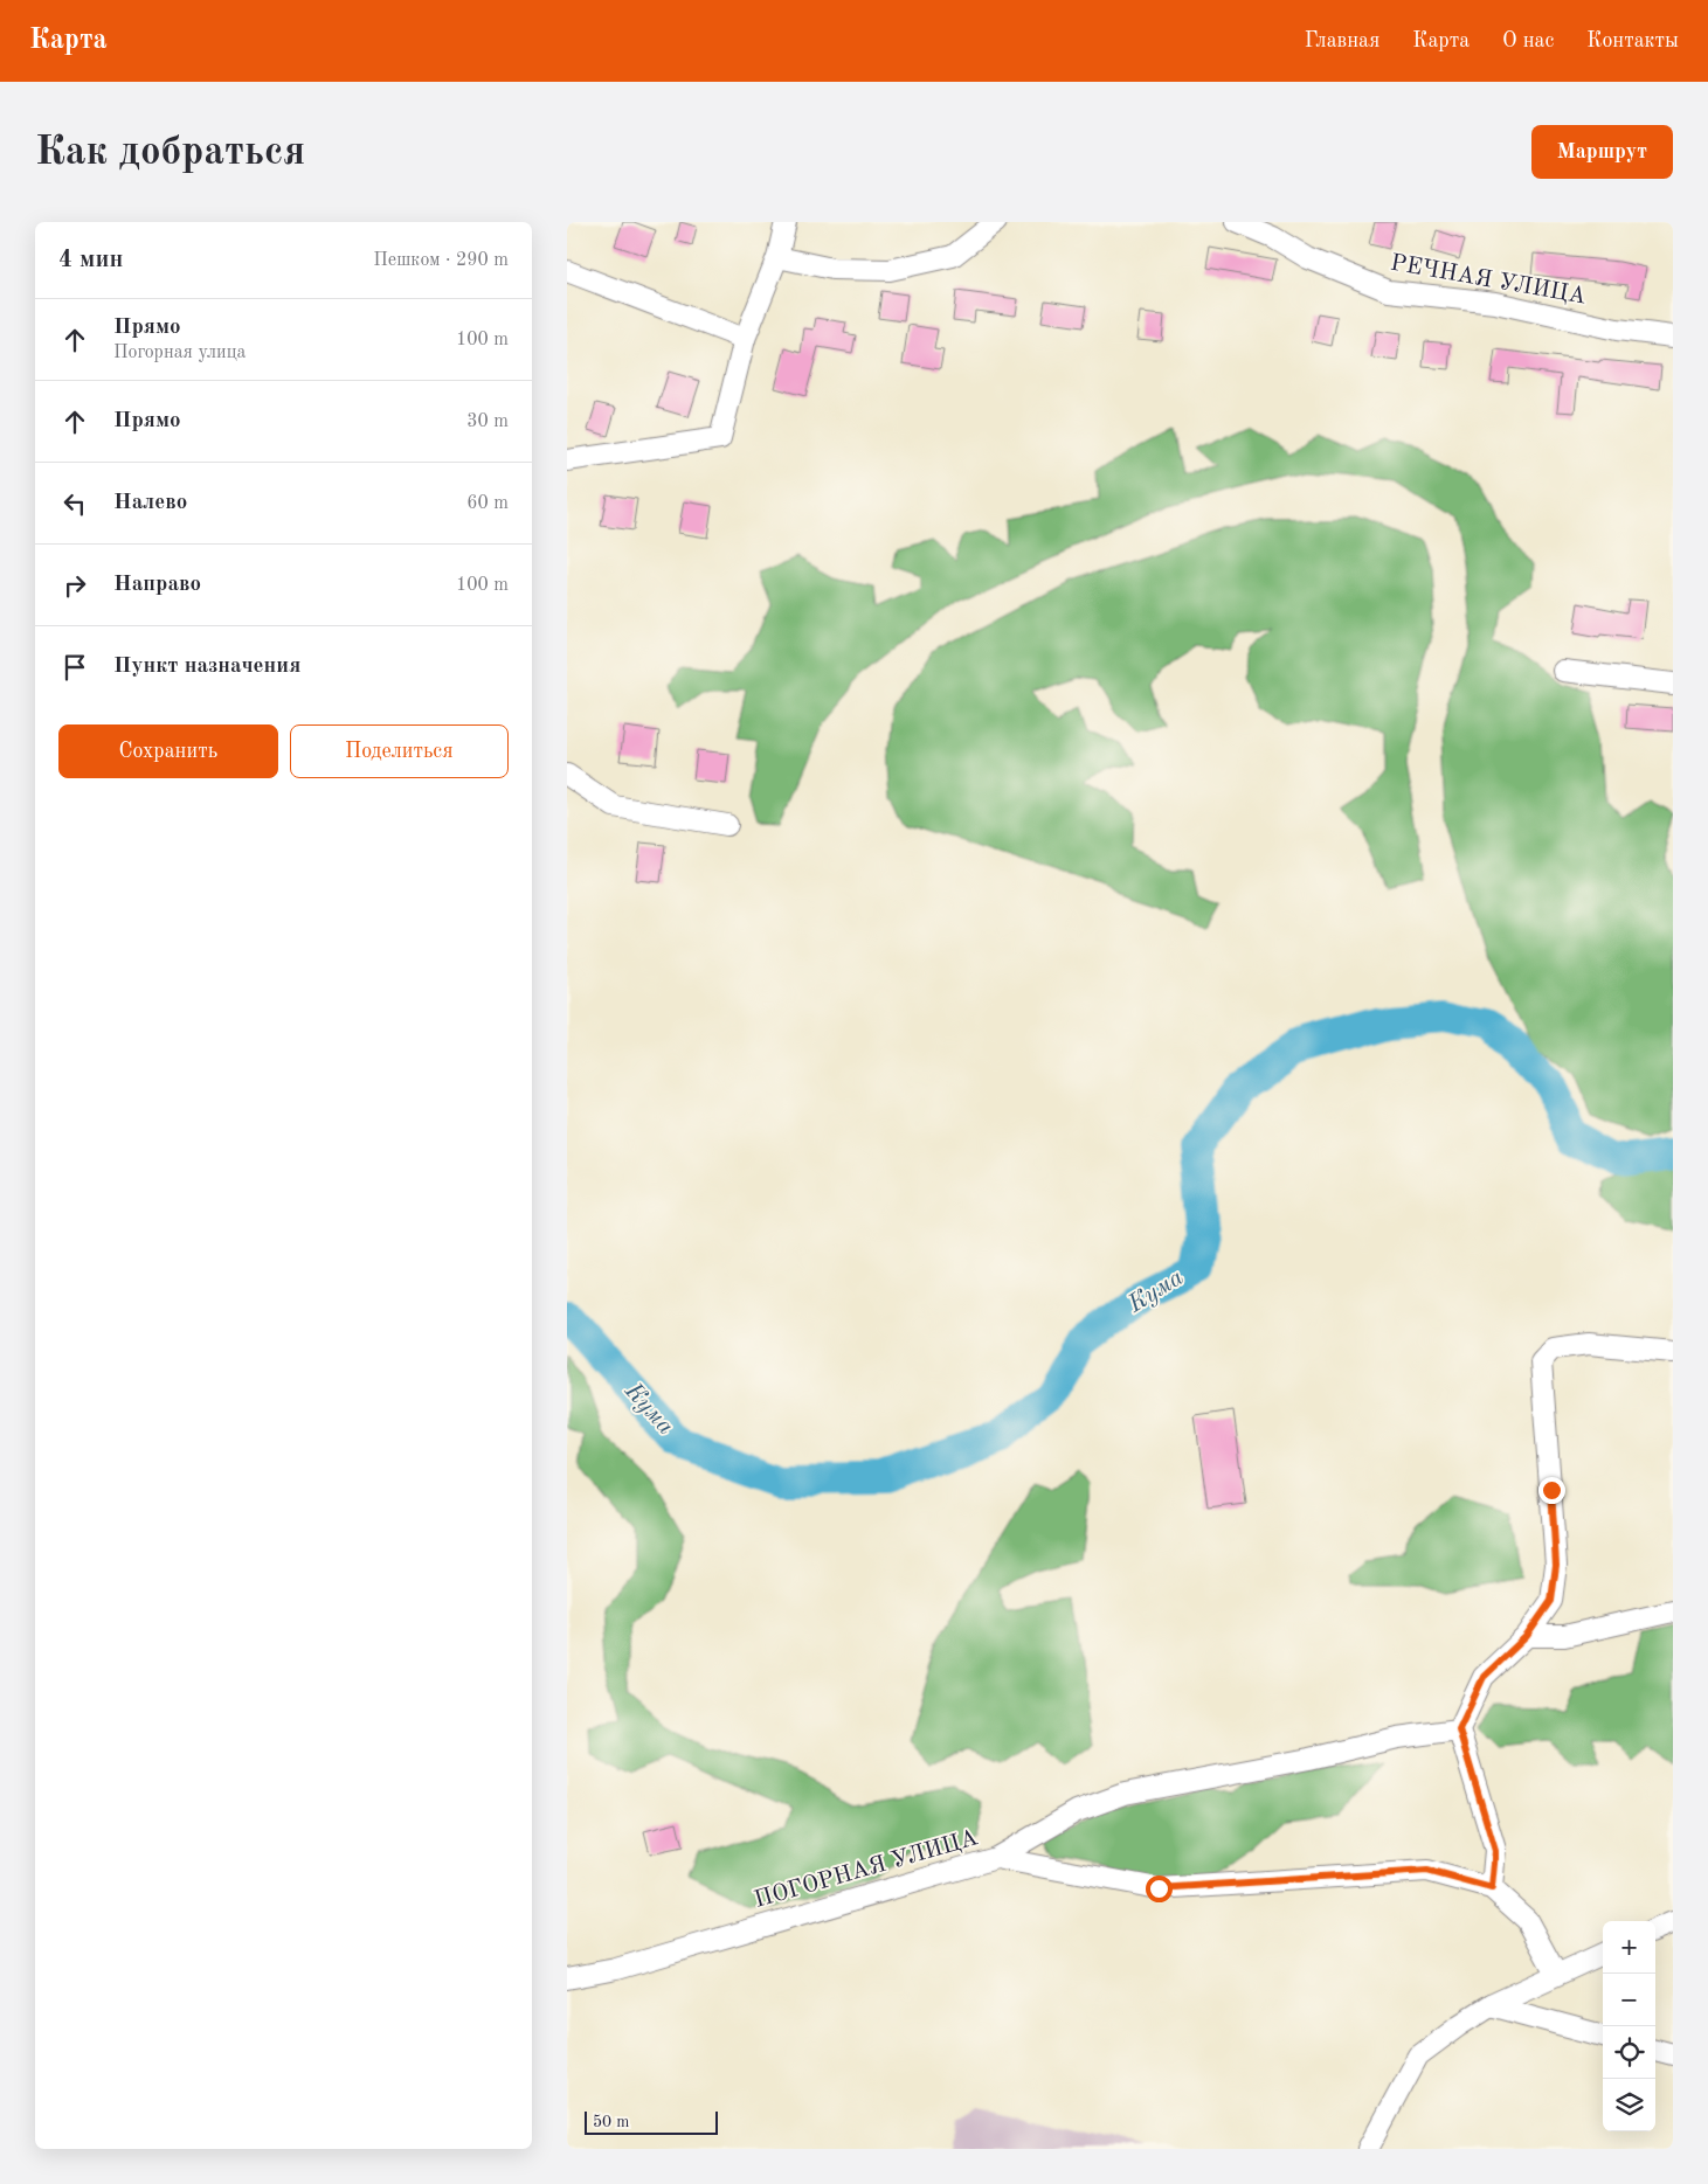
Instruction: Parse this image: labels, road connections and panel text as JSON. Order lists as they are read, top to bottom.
{
  "streets": {
    "street": ["РЕЧНАЯ УЛИЦА", "ПОГОРНАЯ УЛИЦА"]
  },
  "water": ["Кума"],
  "scale_bar": "50 m",
  "page": {
    "header": "Карта",
    "nav": [
      "Главная",
      "Карта",
      "О нас",
      "Контакты"
    ],
    "buttons": [
      "Маршрут",
      ["Сохранить", "Поделиться"]
    ],
    "title": "Как добраться",
    "heading": ["4 мин", "Пешком · 290 m"],
    "list": [
      ["Прямо", "Погорная улица", "100 m"],
      ["Прямо", "30 m"],
      ["Налево", "60 m"],
      ["Направо", "100 m"],
      "Пункт назначения"
    ],
    "map_buttons": ["+", "−"],
    "scale": "50 m"
  }
}
